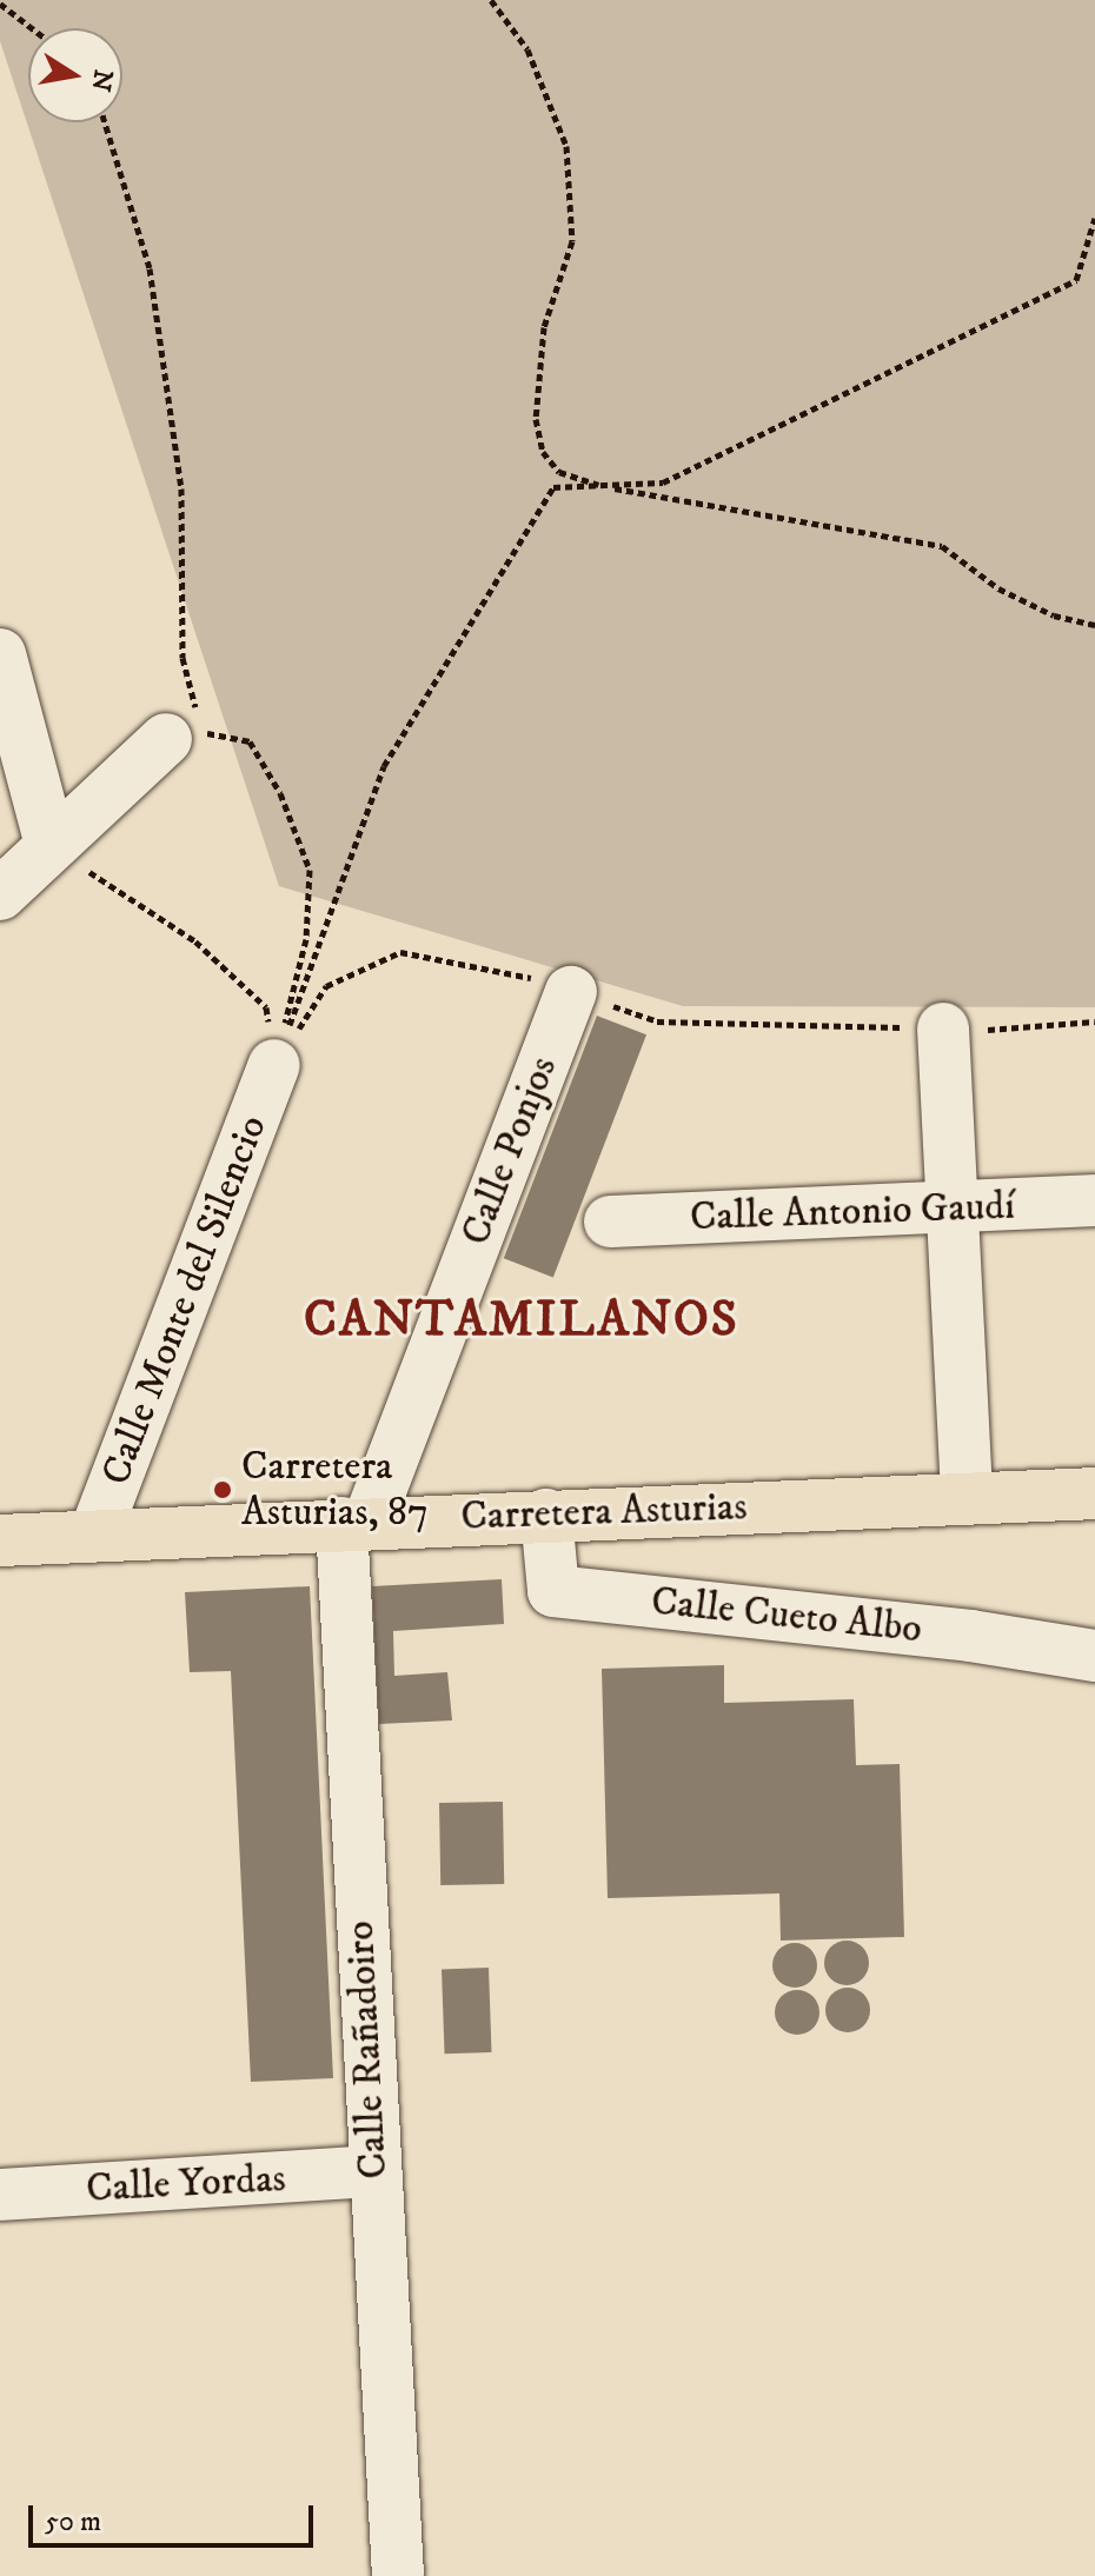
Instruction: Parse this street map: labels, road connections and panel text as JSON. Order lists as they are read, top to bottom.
{
  "streets": {
    "main road": ["Carretera Asturias"],
    "street": [
      "Calle Ponjos",
      "Calle Antonio Gaudí",
      "Calle Monte del Silencio",
      "Calle Cueto Albo",
      "Calle Rañadoiro",
      "Calle Yordas"
    ]
  },
  "crossings": [
    ["Calle Ponjos", "Carretera Asturias"],
    ["Calle Ponjos", "Calle Rañadoiro"],
    ["Calle Monte del Silencio", "Carretera Asturias"],
    ["Carretera Asturias", "Calle Cueto Albo"],
    ["Carretera Asturias", "Calle Rañadoiro"],
    ["Calle Rañadoiro", "Calle Yordas"]
  ],
  "districts": ["CANTAMILANOS"],
  "places": ["Carretera Asturias, 87"],
  "scale_bar": "50 m",
  "north": "right"
}
